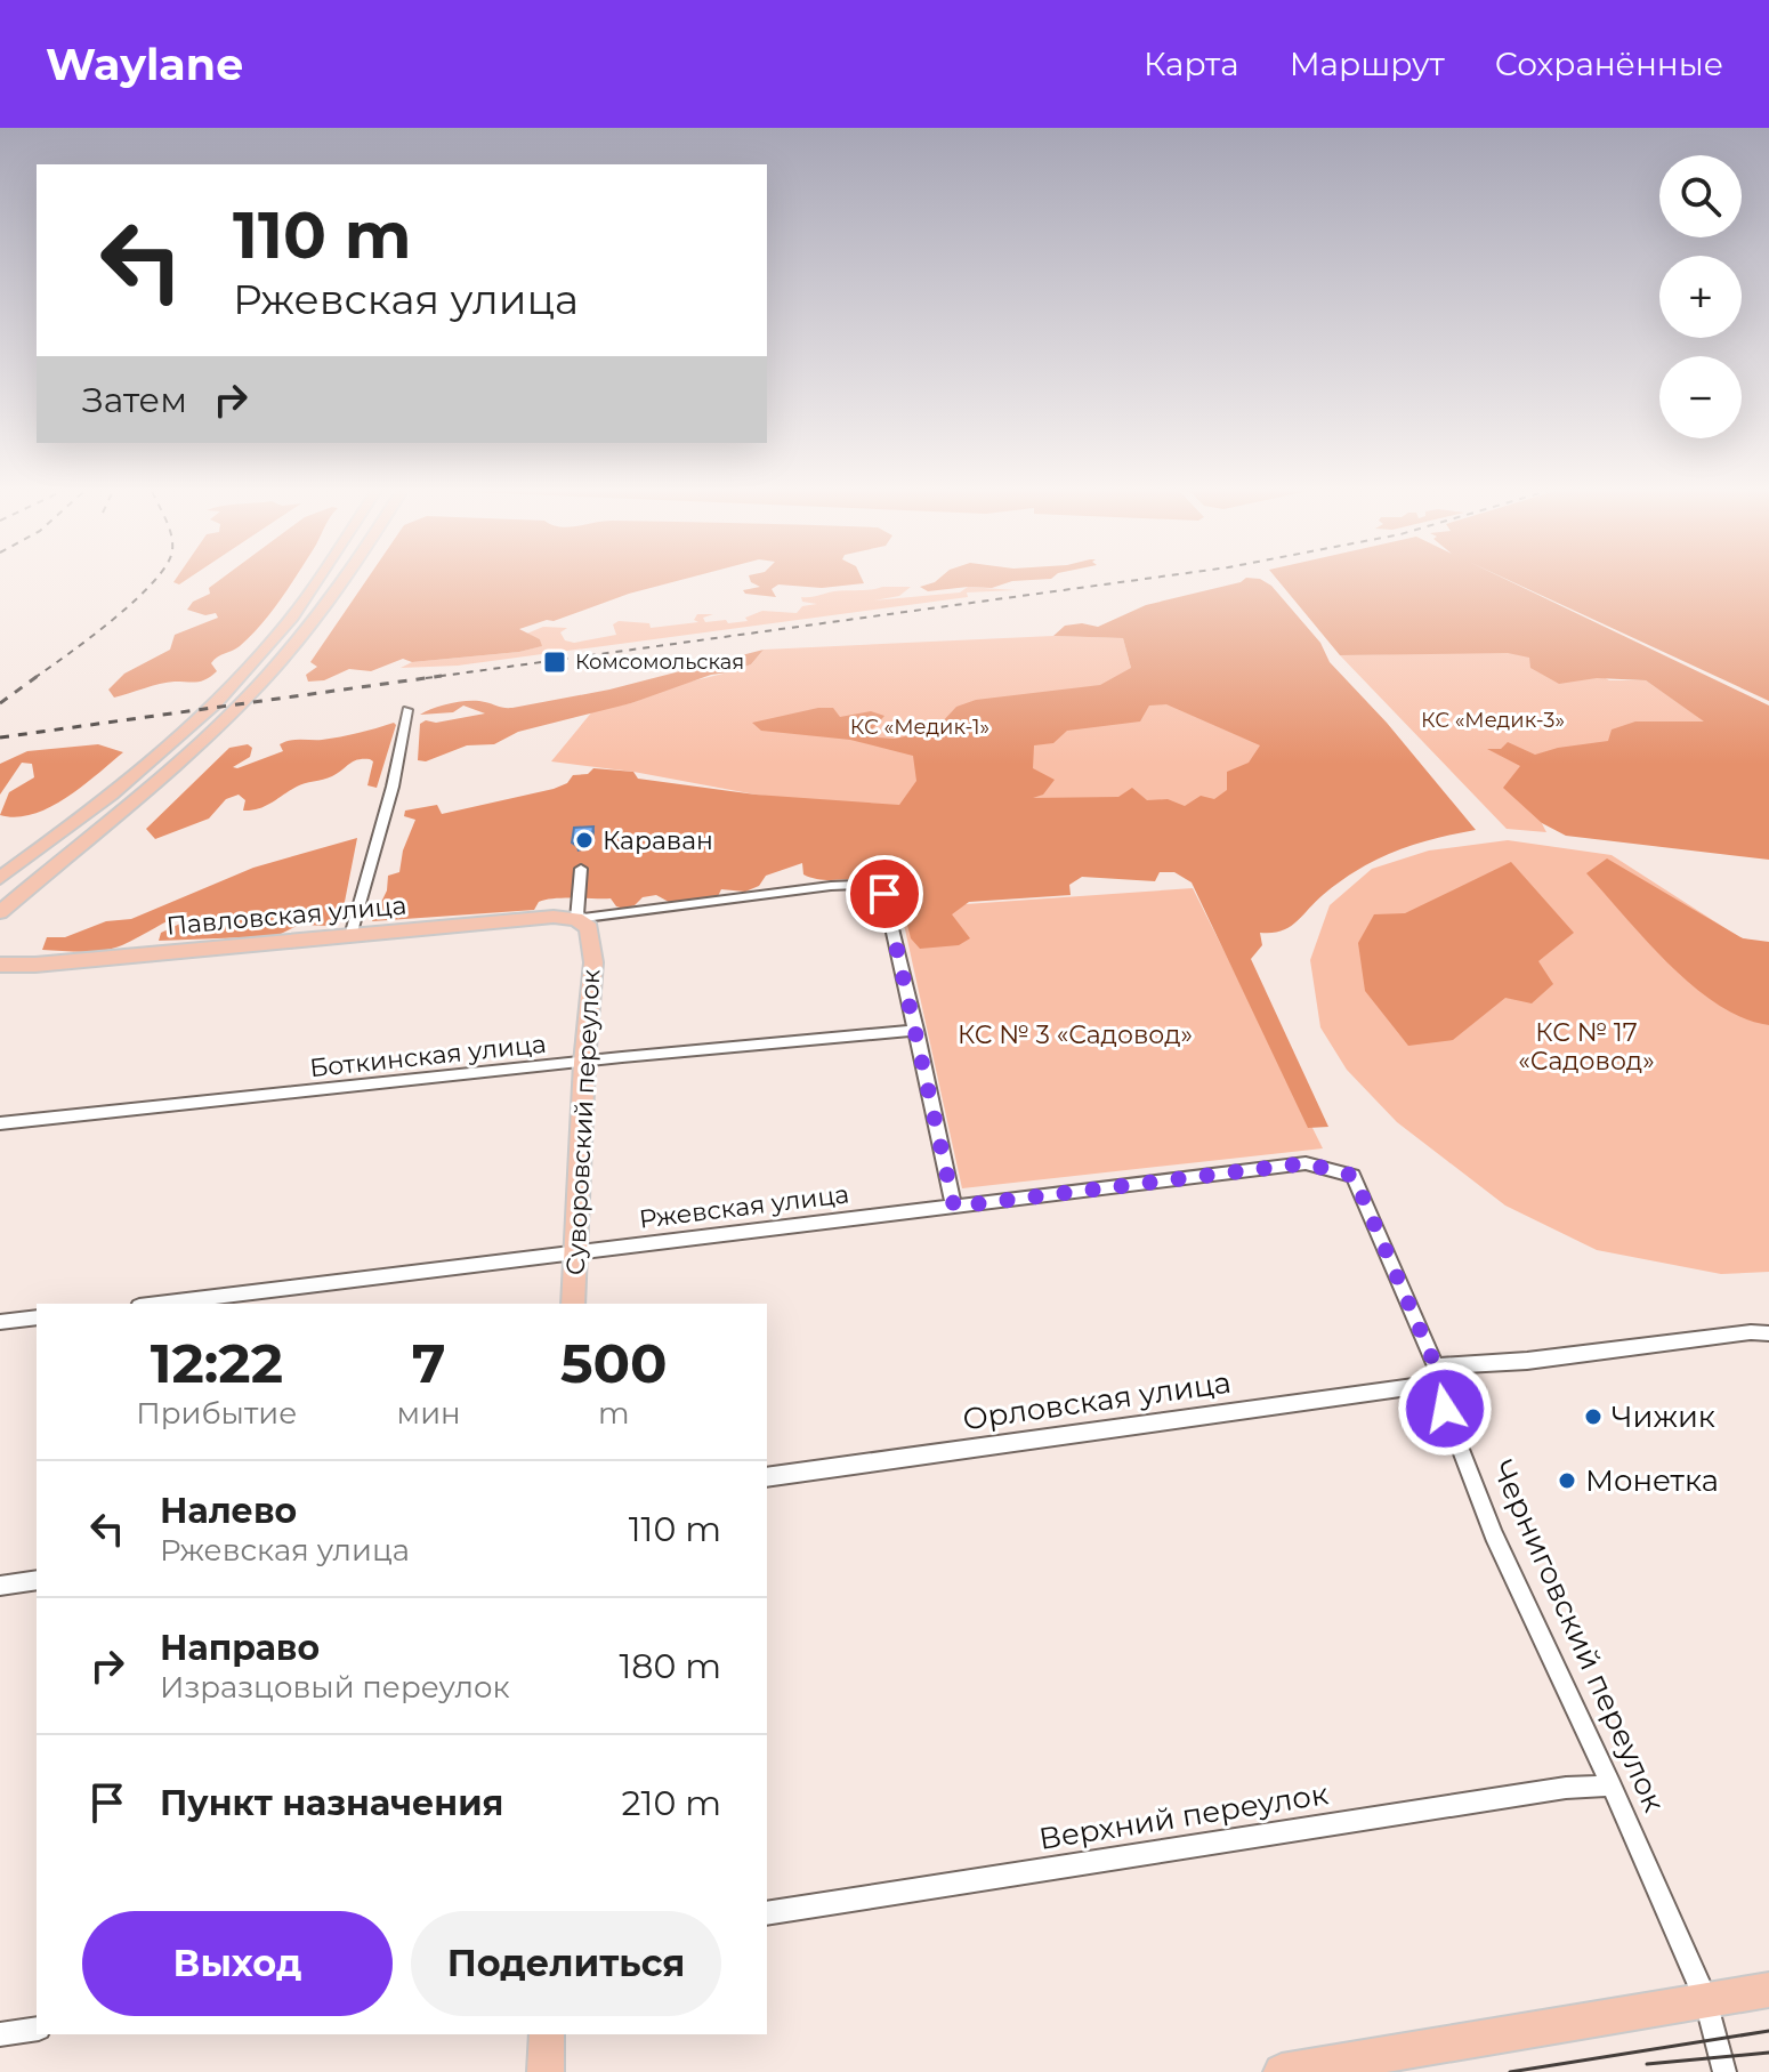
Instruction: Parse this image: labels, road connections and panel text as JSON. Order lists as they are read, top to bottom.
{
  "streets": {
    "main road": ["Павловская улица", "Суворовский переулок"],
    "street": [
      "Боткинская улица",
      "Ржевская улица",
      "Орловская улица",
      "Черниговский переулок",
      "Верхний переулок"
    ]
  },
  "crossings": [
    ["Павловская улица", "Боткинская улица"],
    ["Павловская улица", "Суворовский переулок"],
    ["Боткинская улица", "Суворовский переулок"],
    ["Суворовский переулок", "Ржевская улица"],
    ["Ржевская улица", "Черниговский переулок"],
    ["Орловская улица", "Черниговский переулок"],
    ["Черниговский переулок", "Верхний переулок"]
  ],
  "parks": [
    "КС «Медик-3»",
    "КС «Медик-1»",
    "КС № 17 «Садовод»",
    "КС № 3 «Садовод»"
  ],
  "places": {
    "transit": ["Комсомольская"],
    "other": ["Караван", "Чижик", "Монетка"]
  },
  "page": {
    "header": "Waylane",
    "nav": ["Карта", "Маршрут", "Сохранённые"],
    "map_buttons": ["+", "−"],
    "turn": ["110 m", "Ржевская улица"],
    "then": "Затем",
    "eta": [
      "12:22",
      "Прибытие",
      "7",
      "мин",
      "500",
      "m"
    ],
    "list": [
      {
        "name": "Налево",
        "note": "Ржевская улица",
        "value": "110 m"
      },
      {
        "name": "Направо",
        "note": "Изразцовый переулок",
        "value": "180 m"
      },
      {
        "name": "Пункт назначения",
        "value": "210 m"
      }
    ],
    "buttons": ["Выход", "Поделиться"]
  }
}
